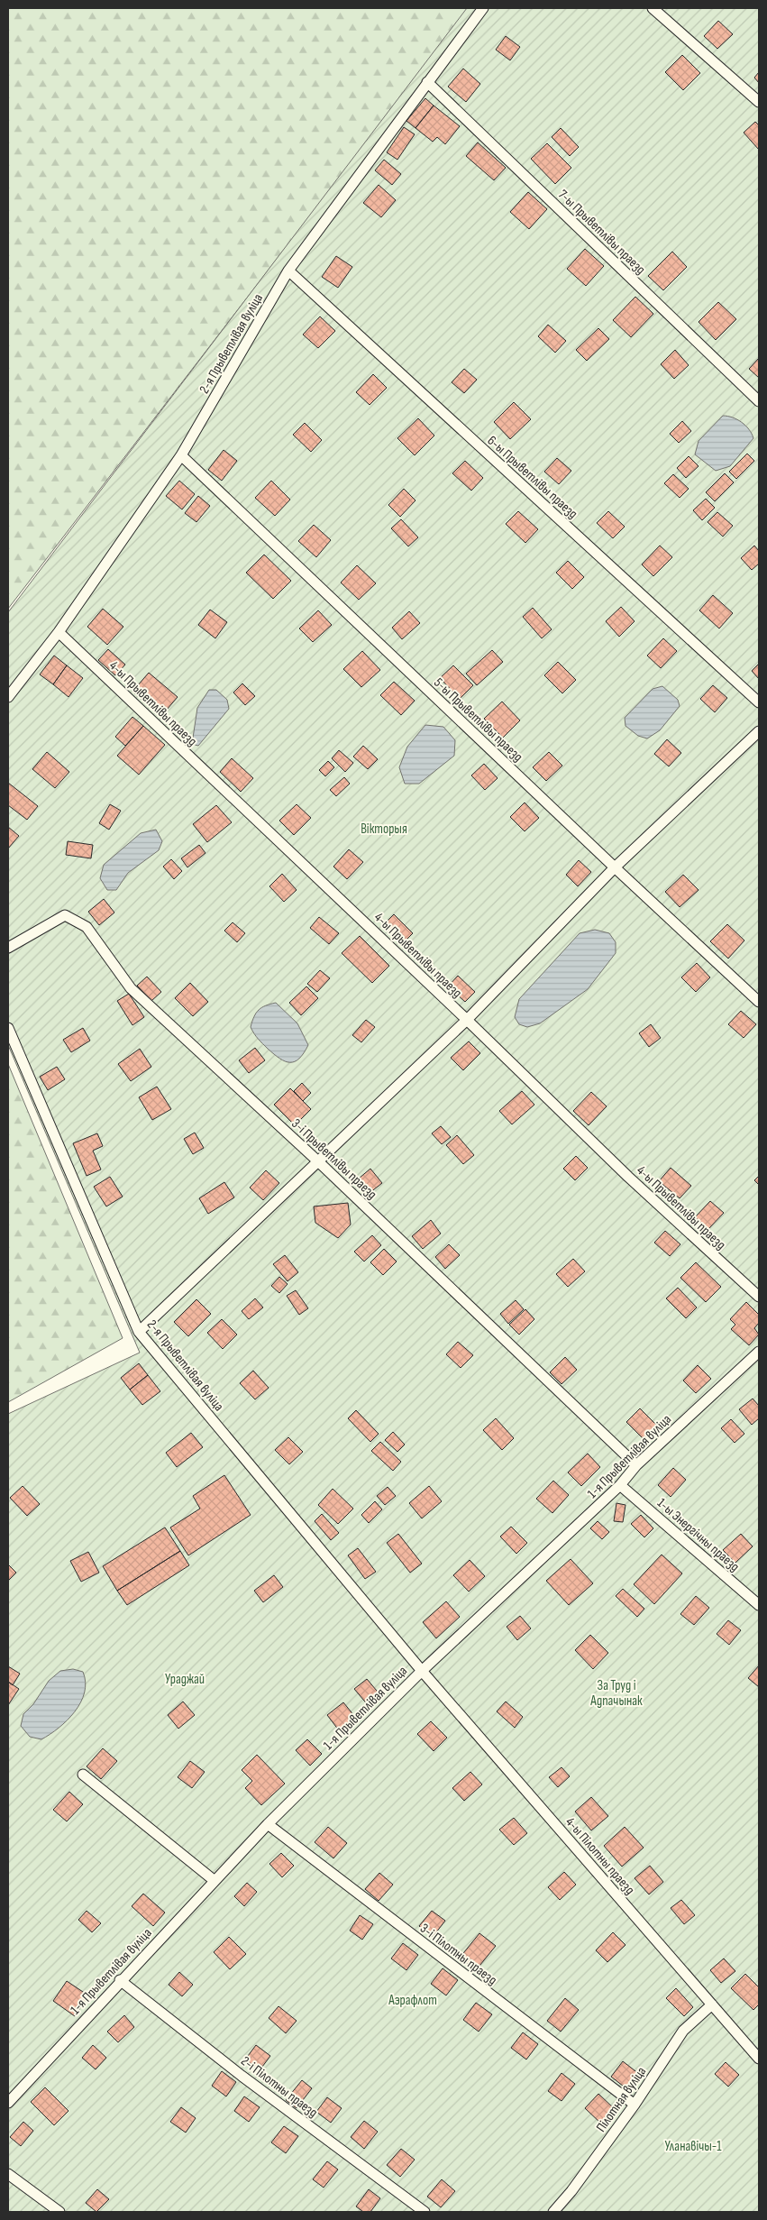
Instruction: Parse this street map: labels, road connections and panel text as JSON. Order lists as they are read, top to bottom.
{
  "streets": {
    "lane": [
      "7-ы Прыветлівы праезд",
      "2-я Прыветлівая вуліца",
      "6-ы Прыветлівы праезд",
      "4-ы Прыветлівы праезд",
      "5-ы Прыветлівы праезд",
      "3-і Прыветлівы праезд",
      "1-я Прыветлівая вуліца",
      "1-ы Энергічны праезд",
      "4-ы Пілотны праезд",
      "3-і Пілотны праезд",
      "2-і Пілотны праезд",
      "Пілотная вуліца"
    ]
  },
  "crossings": [
    ["7-ы Прыветлівы праезд", "2-я Прыветлівая вуліца"],
    ["2-я Прыветлівая вуліца", "6-ы Прыветлівы праезд"],
    ["2-я Прыветлівая вуліца", "4-ы Прыветлівы праезд"],
    ["2-я Прыветлівая вуліца", "5-ы Прыветлівы праезд"],
    ["2-я Прыветлівая вуліца", "1-я Прыветлівая вуліца"],
    ["2-я Прыветлівая вуліца", "4-ы Пілотны праезд"],
    ["3-і Прыветлівы праезд", "1-я Прыветлівая вуліца"],
    ["1-я Прыветлівая вуліца", "1-ы Энергічны праезд"],
    ["1-я Прыветлівая вуліца", "4-ы Пілотны праезд"],
    ["1-я Прыветлівая вуліца", "3-і Пілотны праезд"],
    ["1-я Прыветлівая вуліца", "2-і Пілотны праезд"],
    ["4-ы Пілотны праезд", "Пілотная вуліца"],
    ["3-і Пілотны праезд", "Пілотная вуліца"]
  ],
  "parks": [
    "Вікторыя",
    "Ураджай",
    "За Труд і Адпачынак",
    "Аэрафлот",
    "Уланавічы-1"
  ]
}
